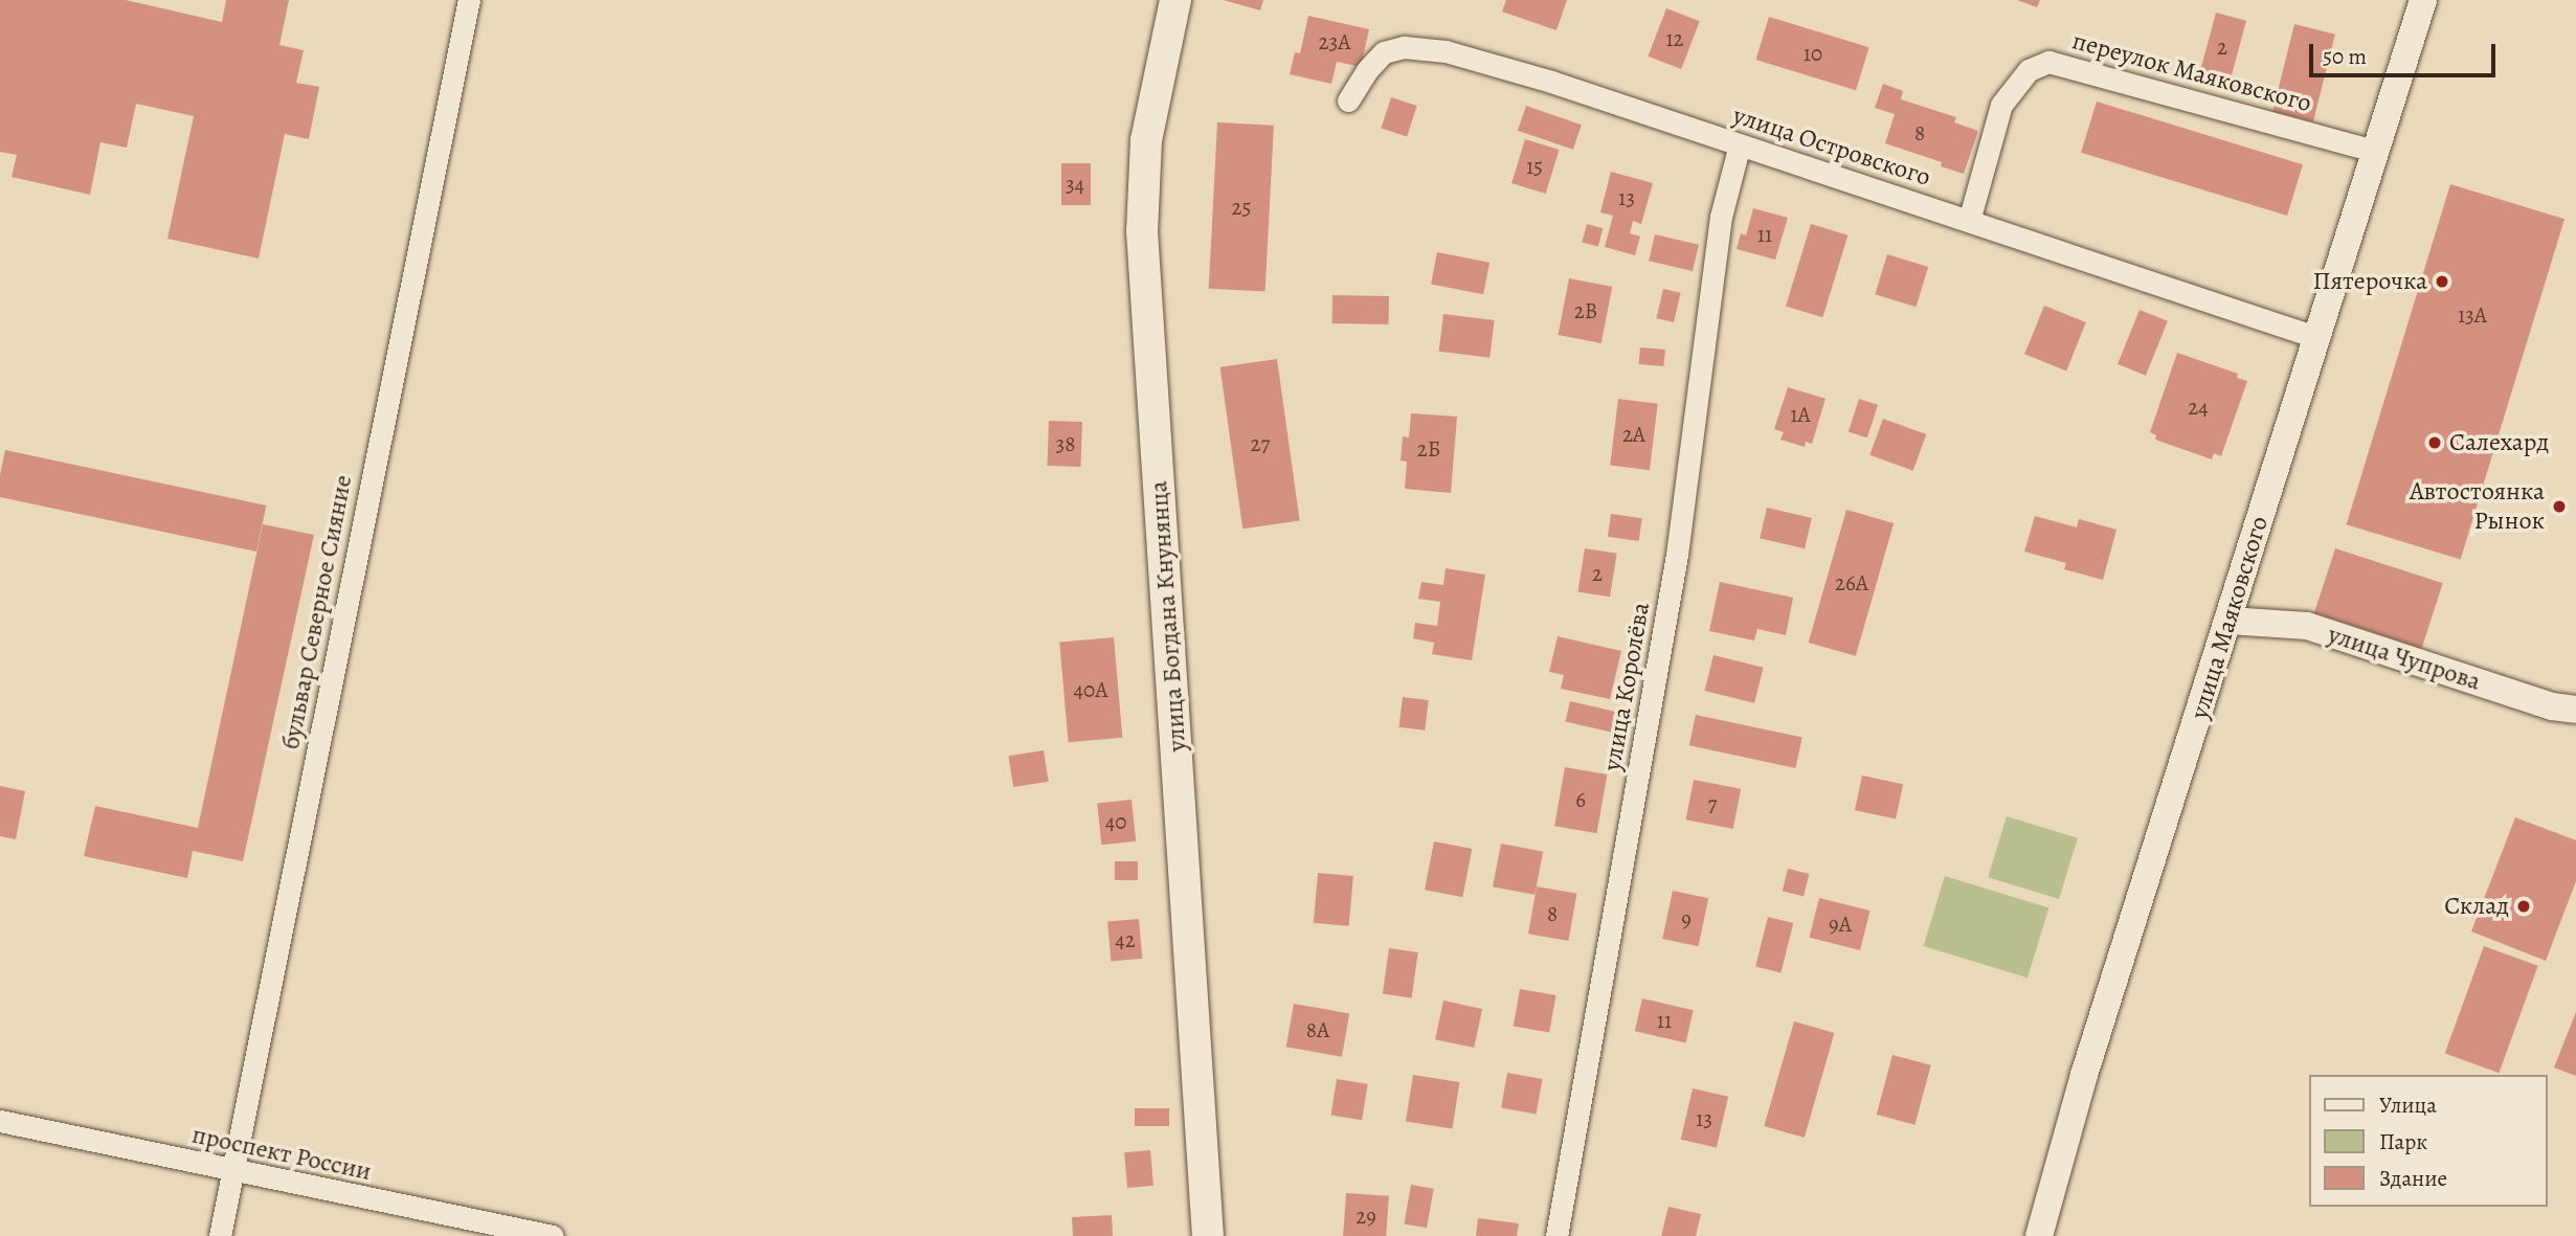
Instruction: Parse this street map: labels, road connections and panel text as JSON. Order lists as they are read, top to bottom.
{
  "streets": {
    "main road": ["улица Богдана Кнунянца"],
    "street": [
      "переулок Маяковского",
      "улица Островского",
      "бульвар Северное Сияние",
      "улица Маяковского",
      "улица Чупрова",
      "улица Королёва",
      "проспект России"
    ]
  },
  "crossings": [
    ["переулок Маяковского", "улица Островского"],
    ["переулок Маяковского", "улица Маяковского"],
    ["улица Островского", "улица Маяковского"],
    ["улица Островского", "улица Королёва"],
    ["бульвар Северное Сияние", "проспект России"],
    ["улица Маяковского", "улица Чупрова"]
  ],
  "places": [
    "Пятерочка",
    "Салехард",
    "Автостоянка Рынок",
    "Склад"
  ],
  "house_numbers": [
    "12",
    "23А",
    "2",
    "10",
    "8",
    "15",
    "34",
    "13",
    "25",
    "11",
    "2В",
    "13А",
    "24",
    "1А",
    "2А",
    "38",
    "27",
    "2Б",
    "2",
    "26А",
    "40А",
    "6",
    "7",
    "40",
    "8",
    "9",
    "9А",
    "42",
    "11",
    "8А",
    "13",
    "29"
  ],
  "legend": ["Улица", "Парк", "Здание"],
  "scale_bar": "50 m"
}
